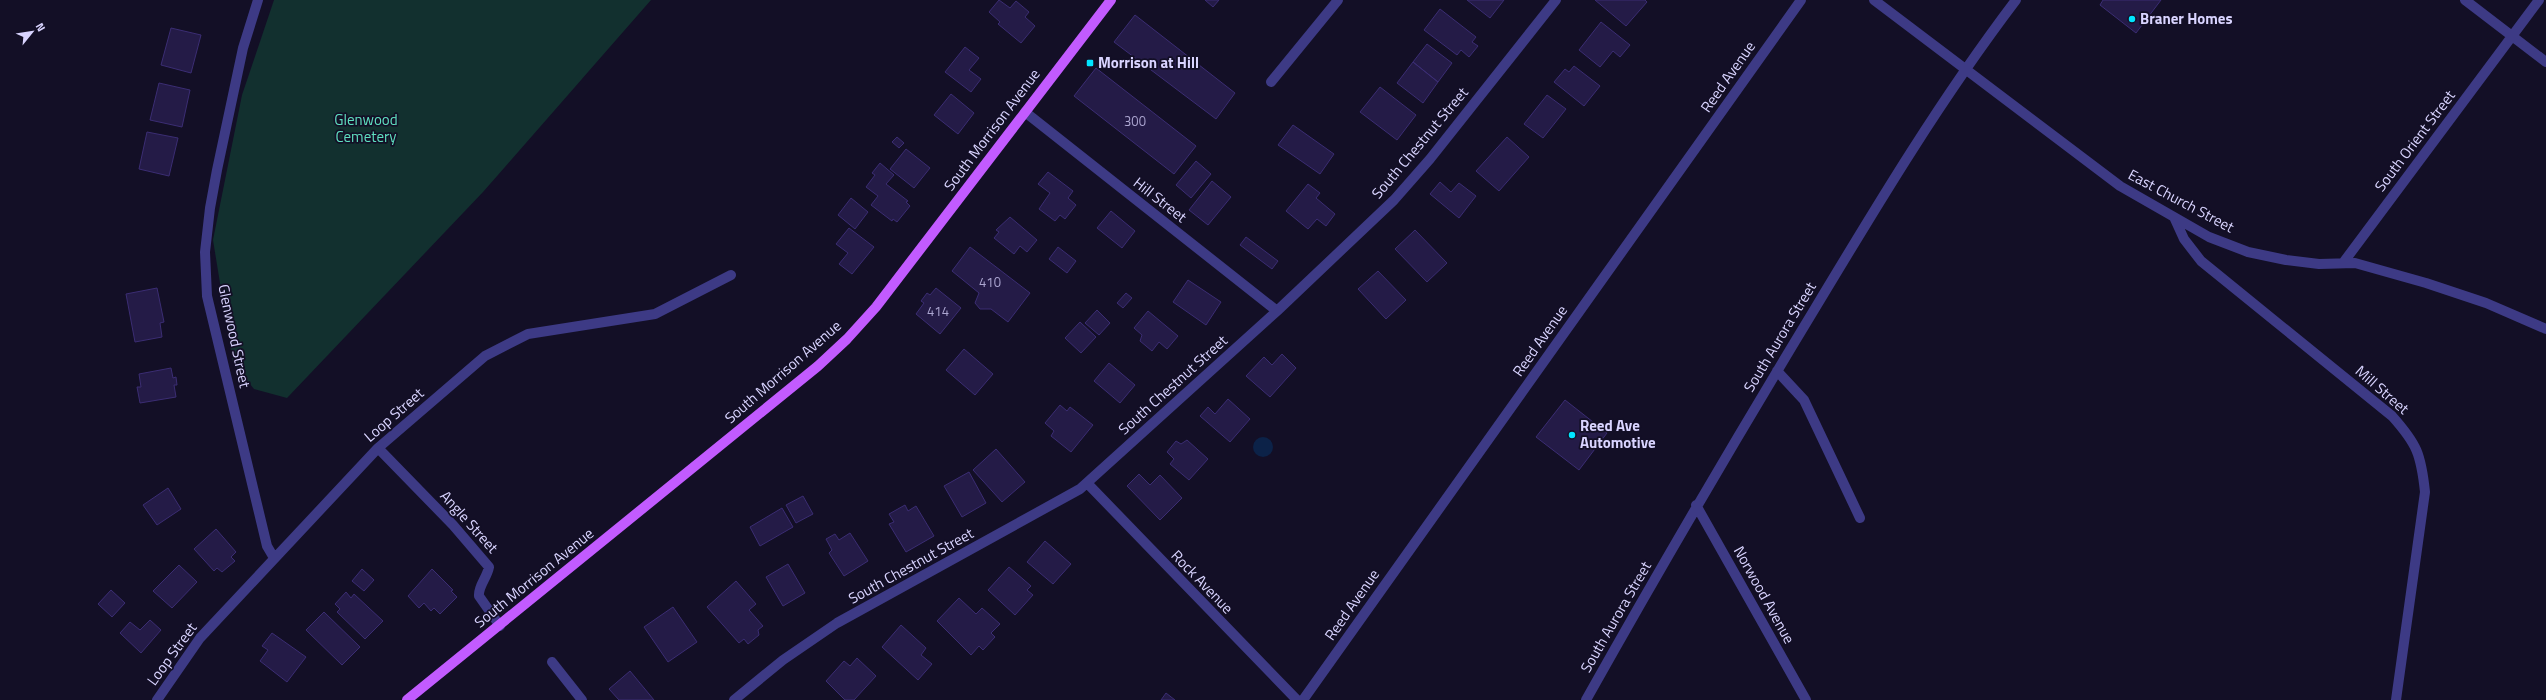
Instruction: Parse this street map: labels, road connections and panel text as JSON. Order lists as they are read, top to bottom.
{
  "streets": {
    "main road": ["South Morrison Avenue"],
    "street": [
      "Reed Avenue",
      "South Orient Street",
      "South Chestnut Street",
      "Hill Street",
      "East Church Street",
      "Glenwood Street",
      "South Aurora Street",
      "Mill Street",
      "Loop Street",
      "Angle Street",
      "Rock Avenue",
      "Norwood Avenue"
    ]
  },
  "crossings": [
    ["South Morrison Avenue", "Hill Street"],
    ["South Morrison Avenue", "Angle Street"],
    ["South Orient Street", "East Church Street"],
    ["South Chestnut Street", "Hill Street"],
    ["South Chestnut Street", "Rock Avenue"],
    ["East Church Street", "South Aurora Street"],
    ["East Church Street", "Mill Street"],
    ["Glenwood Street", "Loop Street"],
    ["South Aurora Street", "Norwood Avenue"],
    ["Loop Street", "Angle Street"]
  ],
  "parks": ["Glenwood Cemetery"],
  "places": {
    "other": ["Braner Homes", "Reed Ave Automotive"],
    "transit": ["Morrison at Hill"]
  },
  "house_numbers": ["300", "410", "414"],
  "north": "top right"
}
